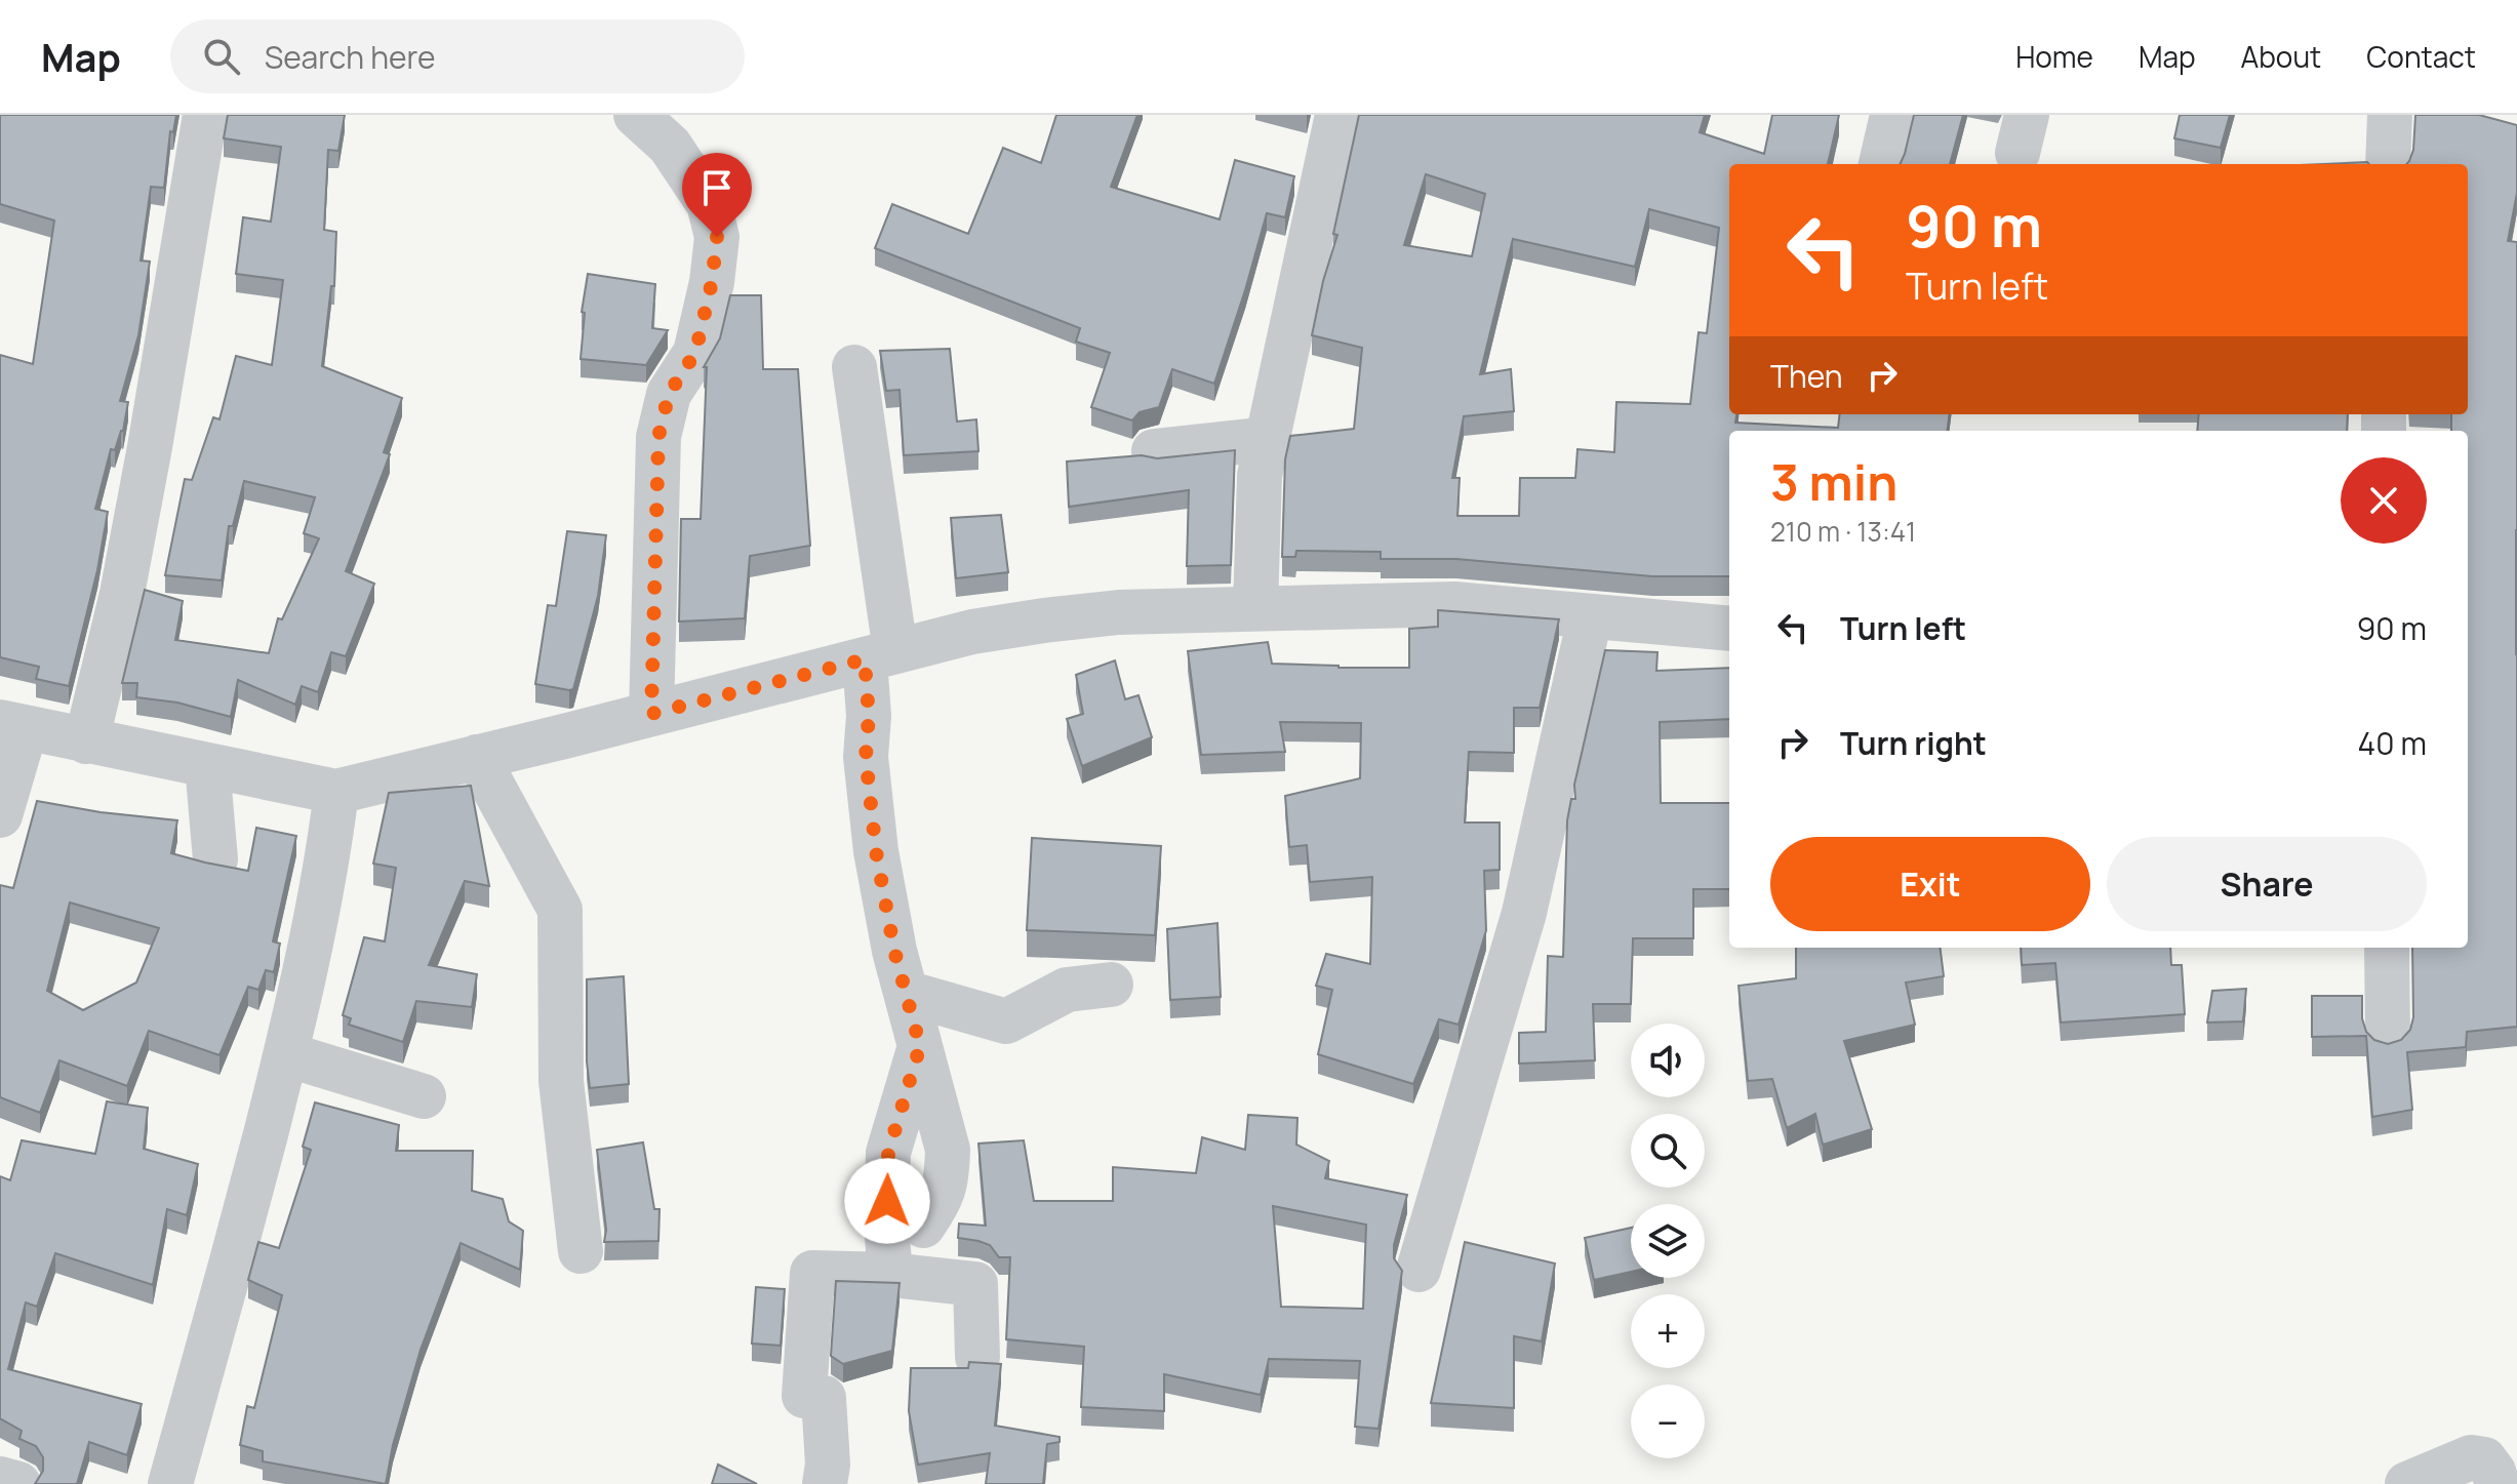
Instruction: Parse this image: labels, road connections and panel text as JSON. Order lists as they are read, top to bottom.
{
  "page": {
    "header": "Map",
    "search": "Search here",
    "nav": [
      "Home",
      "Map",
      "About",
      "Contact"
    ],
    "turn": ["90 m", "Turn left"],
    "then": "Then",
    "heading": ["3 min", "210 m · 13:41"],
    "list": [
      {
        "name": "Turn left",
        "value": "90 m"
      },
      {
        "name": "Turn right",
        "value": "40 m"
      }
    ],
    "buttons": ["Exit", "Share"],
    "map_buttons": ["+", "−"]
  }
}
